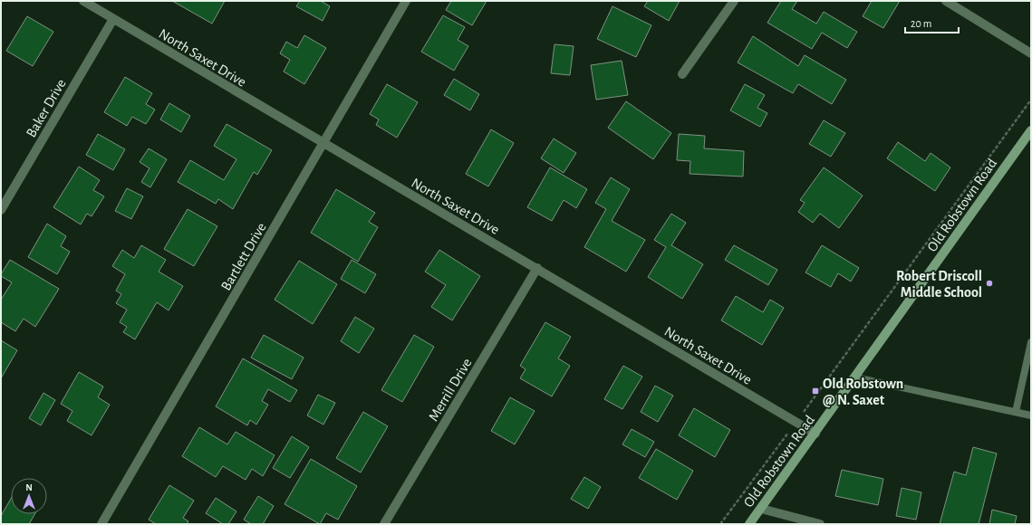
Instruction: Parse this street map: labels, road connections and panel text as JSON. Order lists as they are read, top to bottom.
{
  "streets": {
    "street": [
      "North Saxet Drive",
      "Baker Drive",
      "Old Robstown Road",
      "Bartlett Drive",
      "Merrill Drive"
    ]
  },
  "crossings": [
    ["North Saxet Drive", "Baker Drive"],
    ["North Saxet Drive", "Old Robstown Road"],
    ["North Saxet Drive", "Bartlett Drive"],
    ["North Saxet Drive", "Merrill Drive"]
  ],
  "places": {
    "other": ["Robert Driscoll Middle School"],
    "transit": ["Old Robstown @ N. Saxet"]
  },
  "scale_bar": "20 m",
  "north": "top"
}
